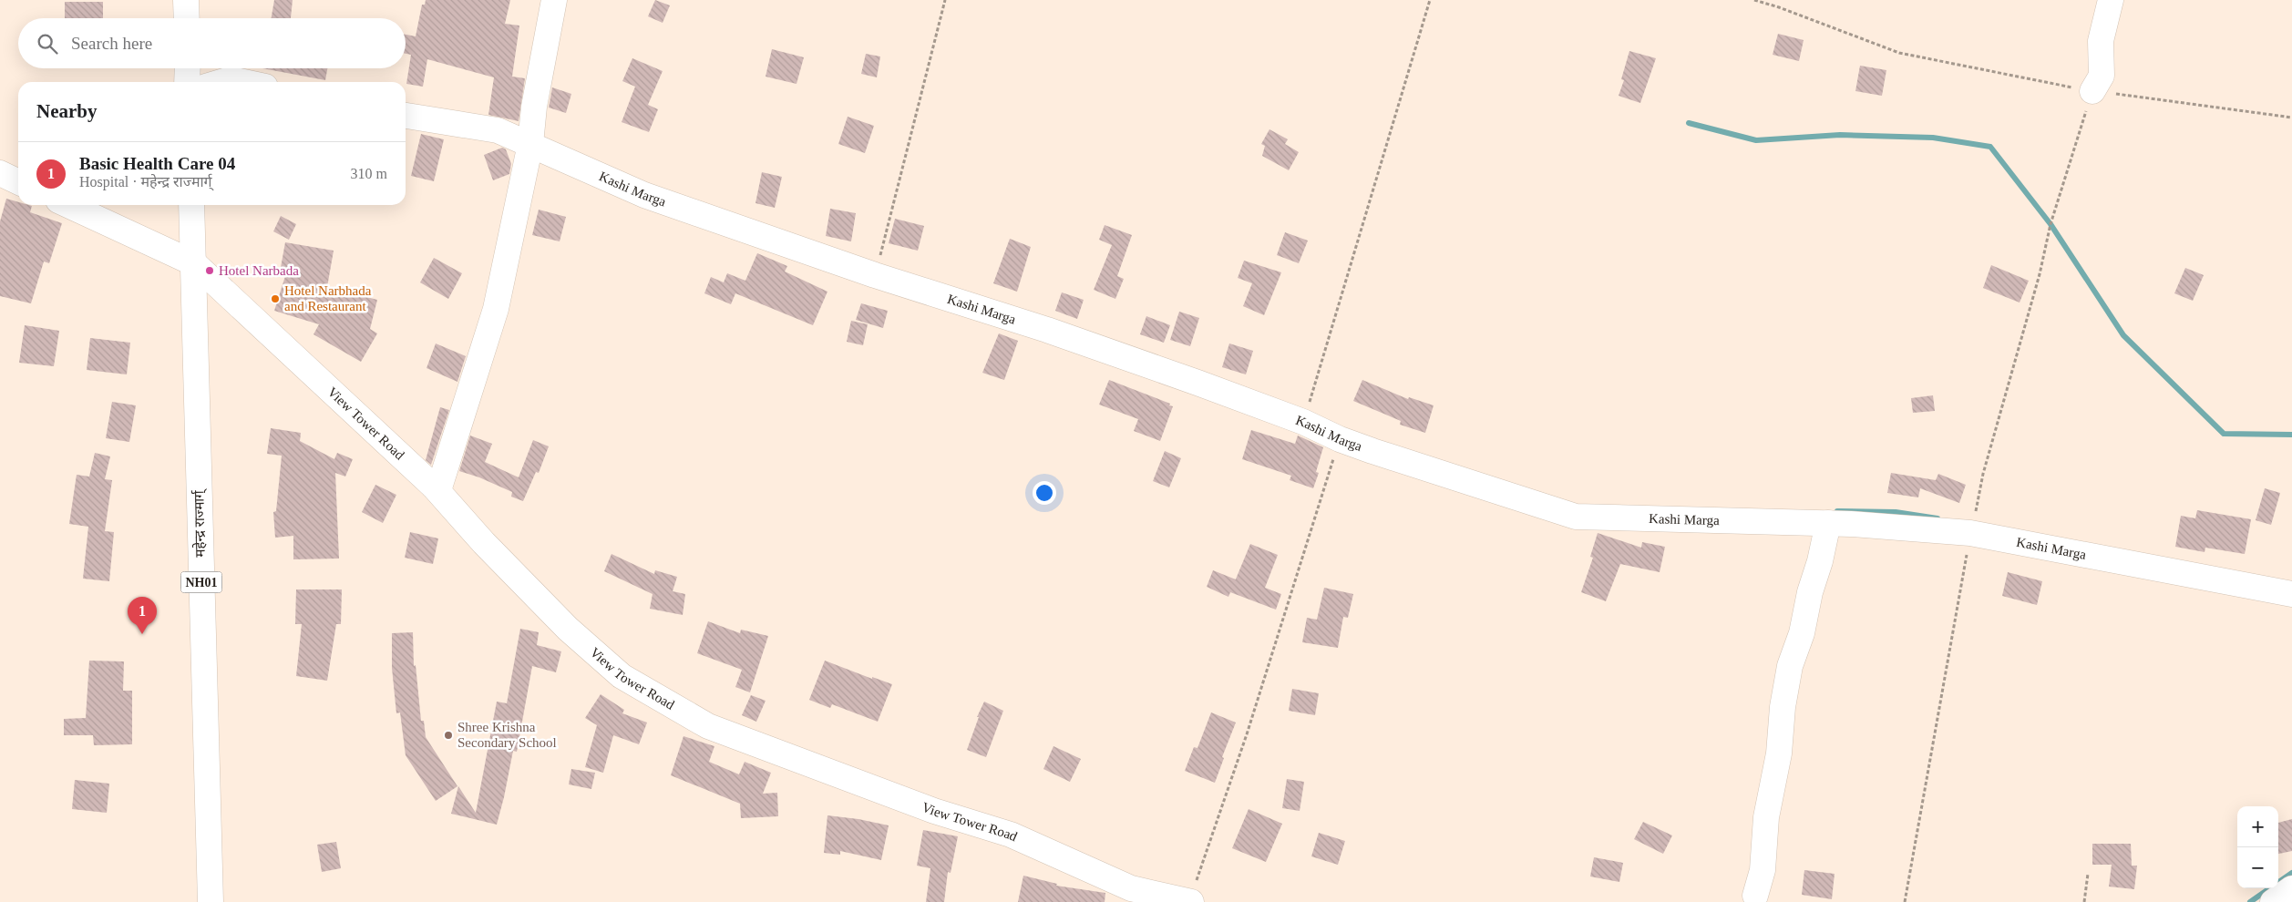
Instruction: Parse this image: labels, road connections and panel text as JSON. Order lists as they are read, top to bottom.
{
  "streets": {
    "main road": [
      "Kashi Marga",
      "View Tower Road",
      "महेन्द्र राज्मार्ग्",
      "NH01"
    ]
  },
  "crossings": [
    ["View Tower Road", "महेन्द्र राज्मार्ग्"]
  ],
  "places": ["Hotel Narbada", "Hotel Narbhada and Restaurant", "Shree Krishna Secondary School"],
  "page": {
    "search": "Search here",
    "heading": "Nearby",
    "list": [
      {
        "mark": "1",
        "name": "Basic Health Care 04",
        "note": "Hospital · महेन्द्र राज्मार्ग्",
        "value": "310 m"
      }
    ],
    "pins": "1",
    "map_buttons": ["+", "−"]
  }
}
